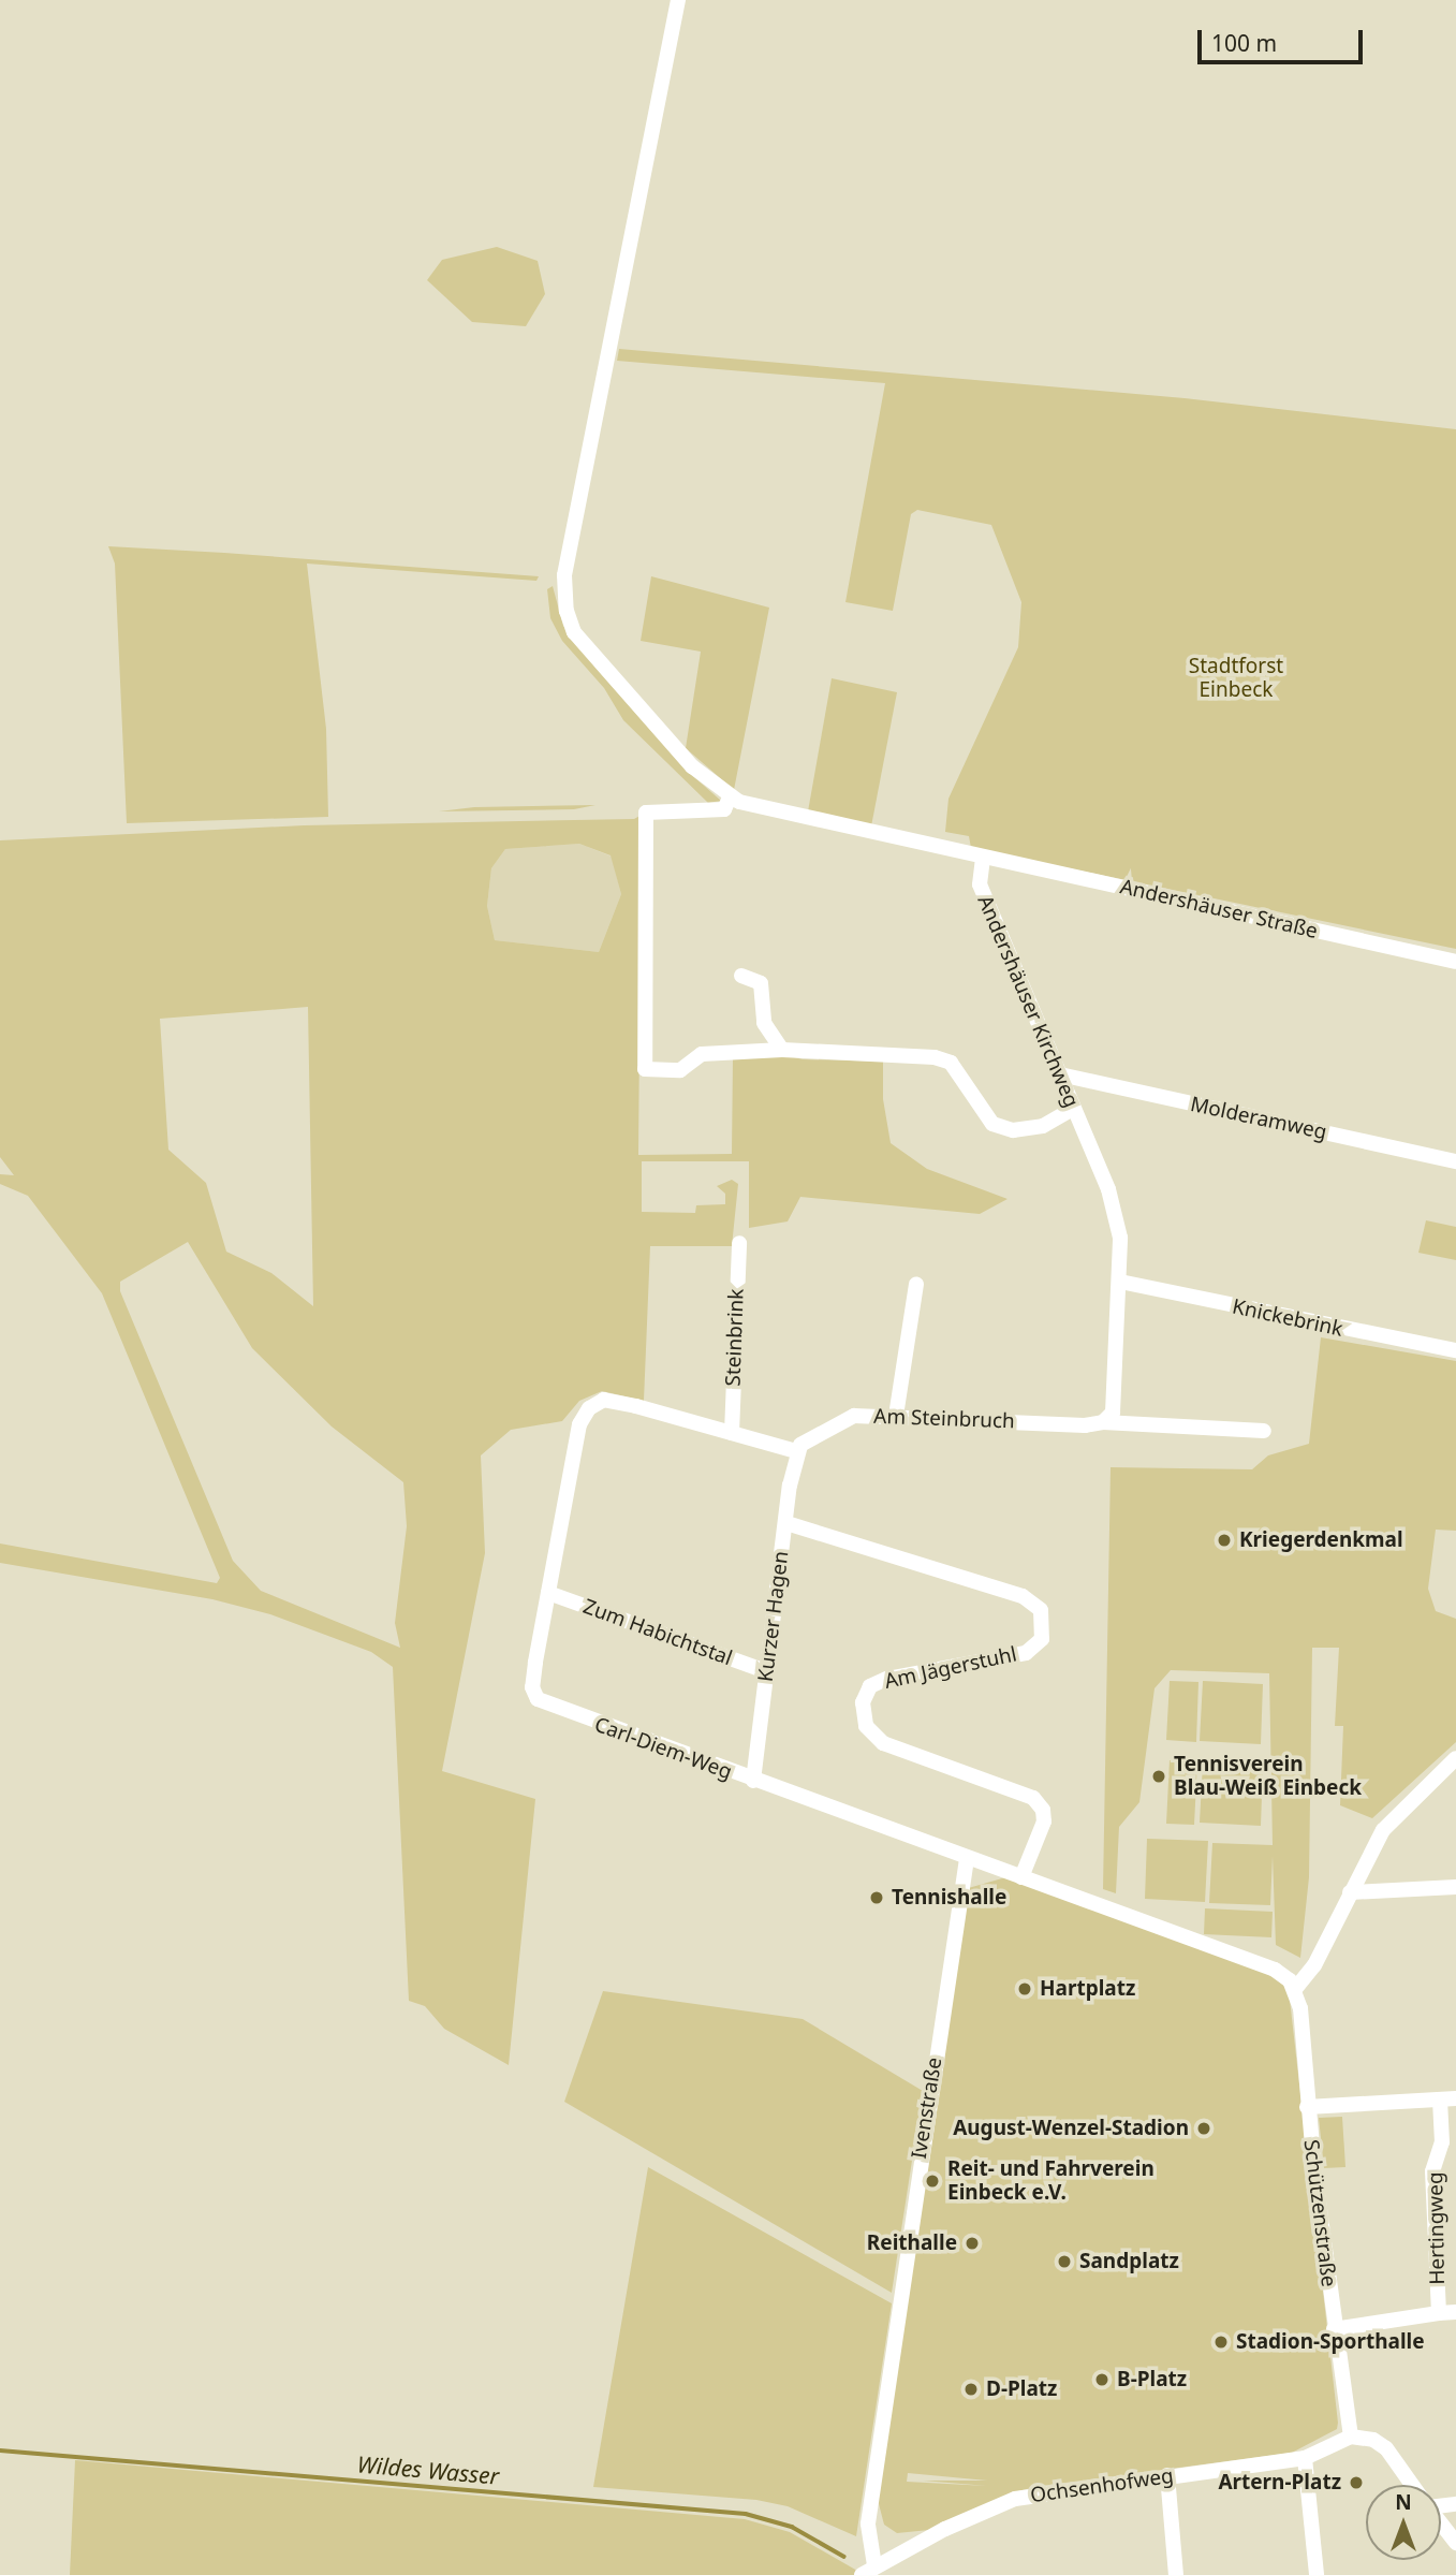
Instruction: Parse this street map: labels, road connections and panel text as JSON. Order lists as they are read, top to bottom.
{
  "streets": {
    "street": [
      "Andershäuser Straße",
      "Andershäuser Kirchweg",
      "Molderamweg",
      "Knickebrink",
      "Steinbrink",
      "Am Steinbruch",
      "Kurzer Hagen",
      "Zum Habichtstal",
      "Am Jägerstuhl",
      "Carl-Diem-Weg",
      "Ivenstraße",
      "Schützenstraße",
      "Hertingweg",
      "Ochsenhofweg"
    ]
  },
  "crossings": [
    ["Andershäuser Straße", "Andershäuser Kirchweg"],
    ["Andershäuser Kirchweg", "Molderamweg"],
    ["Andershäuser Kirchweg", "Knickebrink"],
    ["Andershäuser Kirchweg", "Am Steinbruch"],
    ["Steinbrink", "Carl-Diem-Weg"],
    ["Am Steinbruch", "Kurzer Hagen"],
    ["Am Steinbruch", "Carl-Diem-Weg"],
    ["Kurzer Hagen", "Zum Habichtstal"],
    ["Kurzer Hagen", "Am Jägerstuhl"],
    ["Kurzer Hagen", "Carl-Diem-Weg"],
    ["Zum Habichtstal", "Carl-Diem-Weg"],
    ["Am Jägerstuhl", "Carl-Diem-Weg"],
    ["Carl-Diem-Weg", "Ivenstraße"],
    ["Carl-Diem-Weg", "Schützenstraße"],
    ["Ivenstraße", "Ochsenhofweg"],
    ["Schützenstraße", "Hertingweg"],
    ["Schützenstraße", "Ochsenhofweg"]
  ],
  "water": ["Wildes Wasser"],
  "parks": ["Stadtforst Einbeck"],
  "places": [
    "Kriegerdenkmal",
    "Tennisverein Blau-Weiß Einbeck",
    "Tennishalle",
    "Hartplatz",
    "August-Wenzel-Stadion",
    "Reit- und Fahrverein Einbeck e.V.",
    "Reithalle",
    "Sandplatz",
    "Stadion-Sporthalle",
    "B-Platz",
    "D-Platz",
    "Artern-Platz"
  ],
  "scale_bar": "100 m",
  "north": "top"
}
